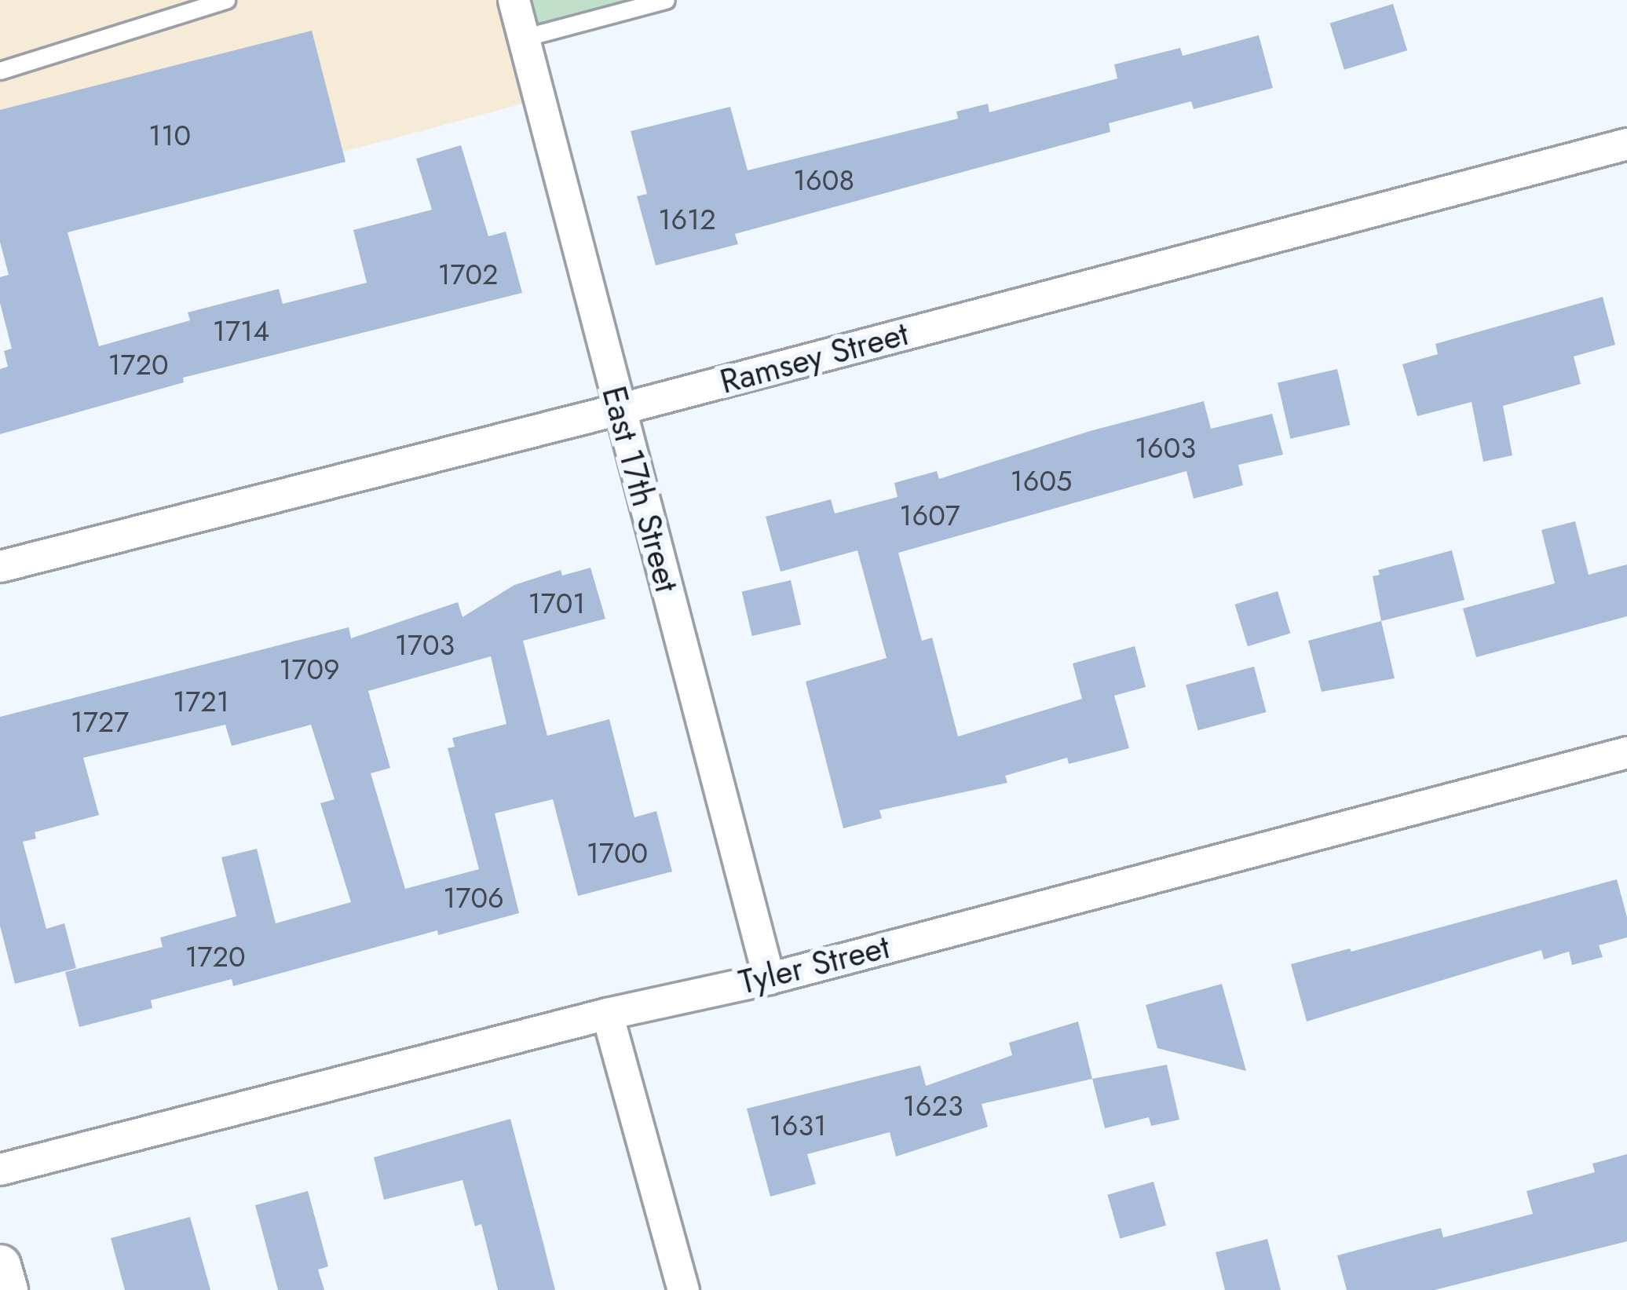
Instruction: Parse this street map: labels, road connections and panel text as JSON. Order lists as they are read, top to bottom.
{
  "streets": {
    "street": ["Ramsey Street", "East 17th Street", "Tyler Street"]
  },
  "crossings": [
    ["Ramsey Street", "East 17th Street"],
    ["East 17th Street", "Tyler Street"]
  ],
  "house_numbers": [
    "110",
    "1608",
    "1612",
    "1702",
    "1714",
    "1720",
    "1603",
    "1605",
    "1607",
    "1701",
    "1703",
    "1709",
    "1721",
    "1727",
    "1700",
    "1706",
    "1720",
    "1623",
    "1631"
  ]
}
